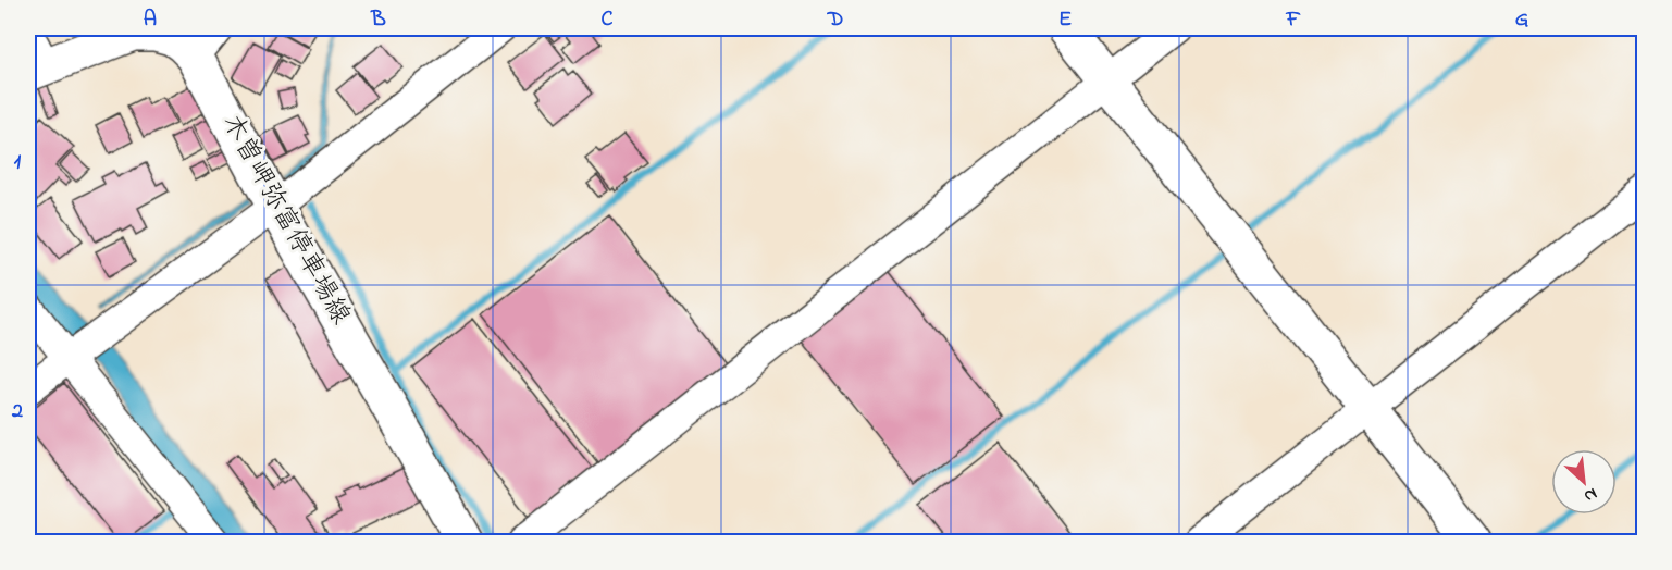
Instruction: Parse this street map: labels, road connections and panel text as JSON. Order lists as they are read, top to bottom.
{
  "streets": {
    "main road": ["木曽岬弥富停車場線"]
  },
  "north": "bottom right",
  "grid": {
    "columns": [
      "A",
      "B",
      "C",
      "D",
      "E",
      "F",
      "G"
    ],
    "rows": ["1", "2"]
  }
}
